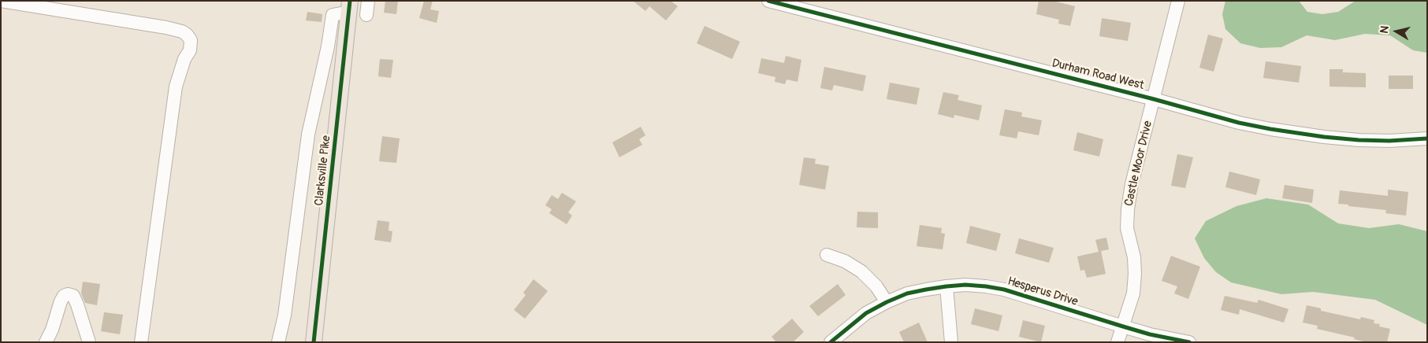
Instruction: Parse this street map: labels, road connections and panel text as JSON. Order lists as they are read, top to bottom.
{
  "streets": {
    "main road": ["Clarksville Pike"],
    "street": ["Durham Road West", "Castle Moor Drive", "Hesperus Drive"]
  },
  "crossings": [
    ["Durham Road West", "Castle Moor Drive"],
    ["Castle Moor Drive", "Hesperus Drive"]
  ],
  "north": "left"
}
